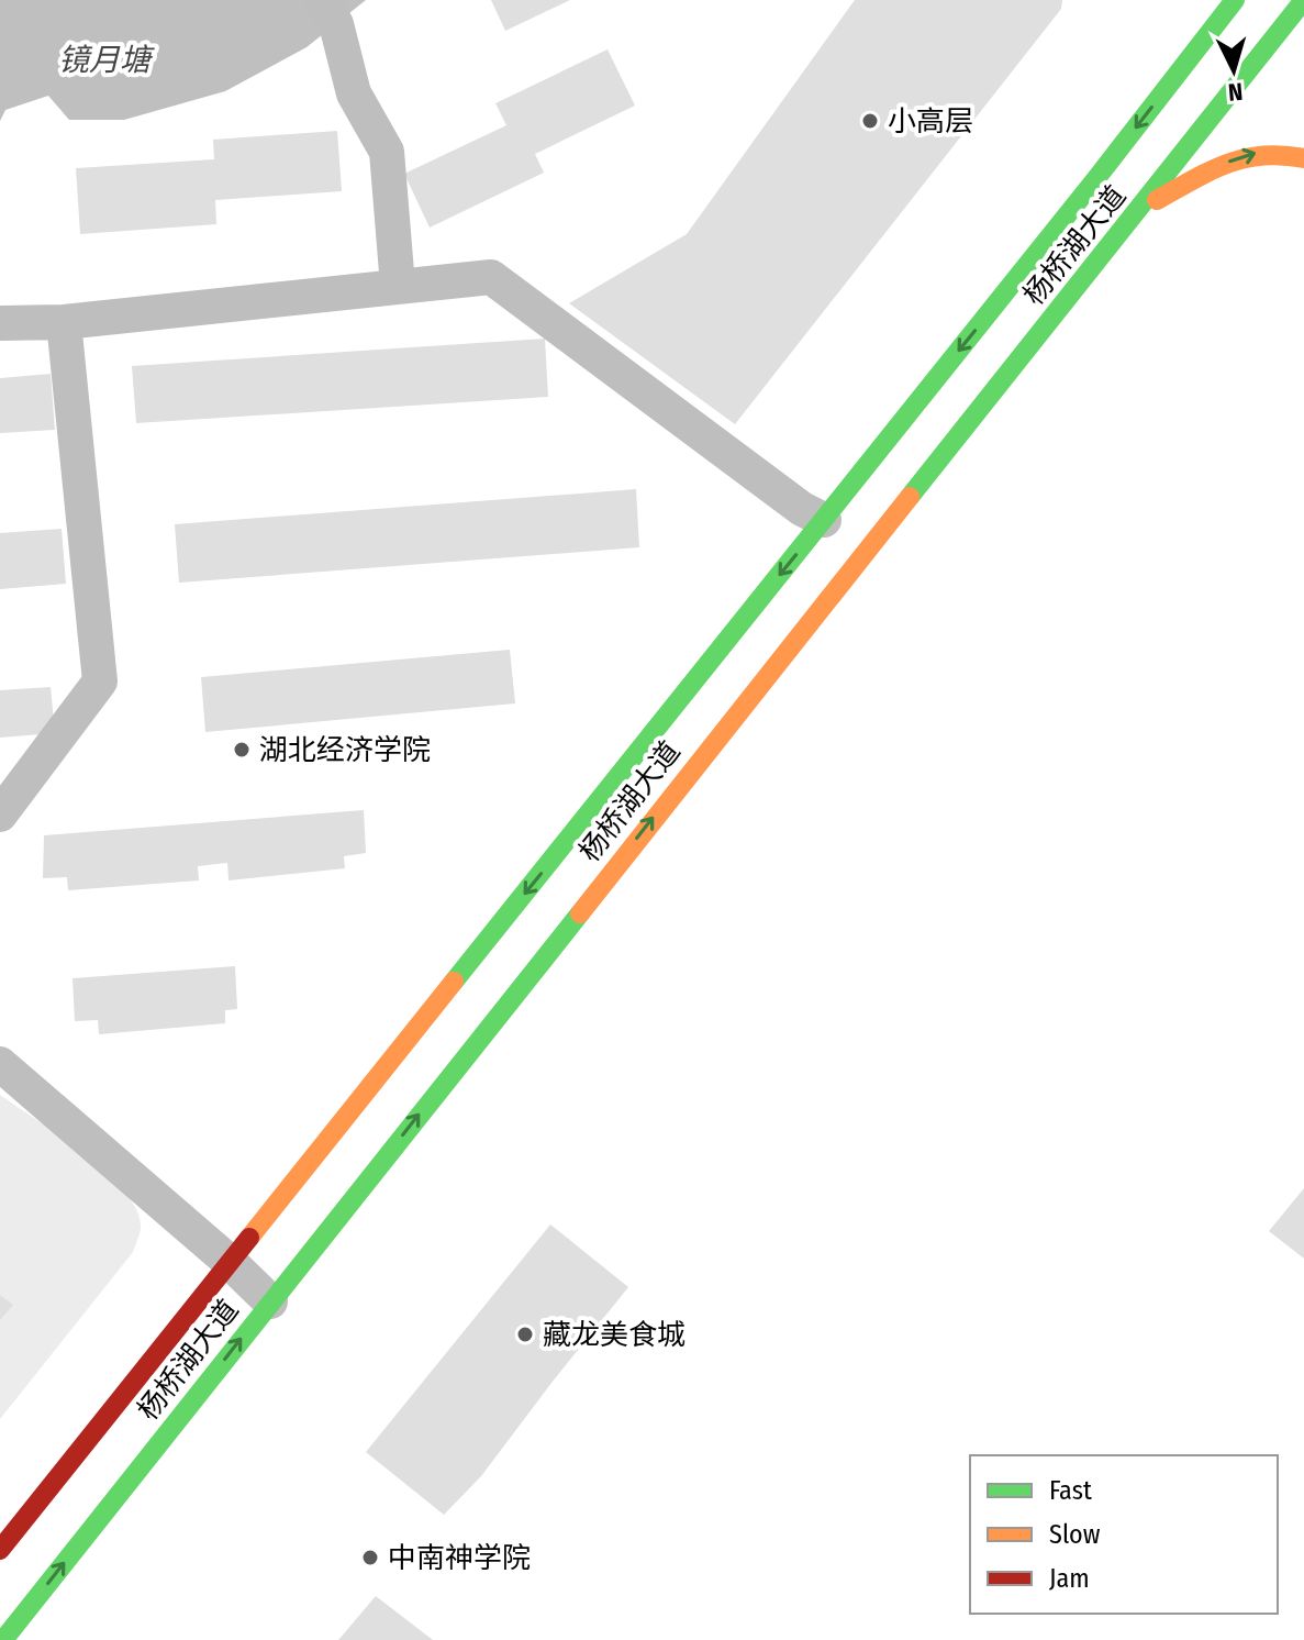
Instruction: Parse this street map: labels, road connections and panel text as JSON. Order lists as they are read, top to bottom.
{
  "streets": {
    "main road": ["杨桥湖大道"]
  },
  "water": ["镜月塘"],
  "places": [
    "小高层",
    "湖北经济学院",
    "藏龙美食城",
    "中南神学院"
  ],
  "legend": ["Fast", "Slow", "Jam"],
  "north": "bottom"
}
